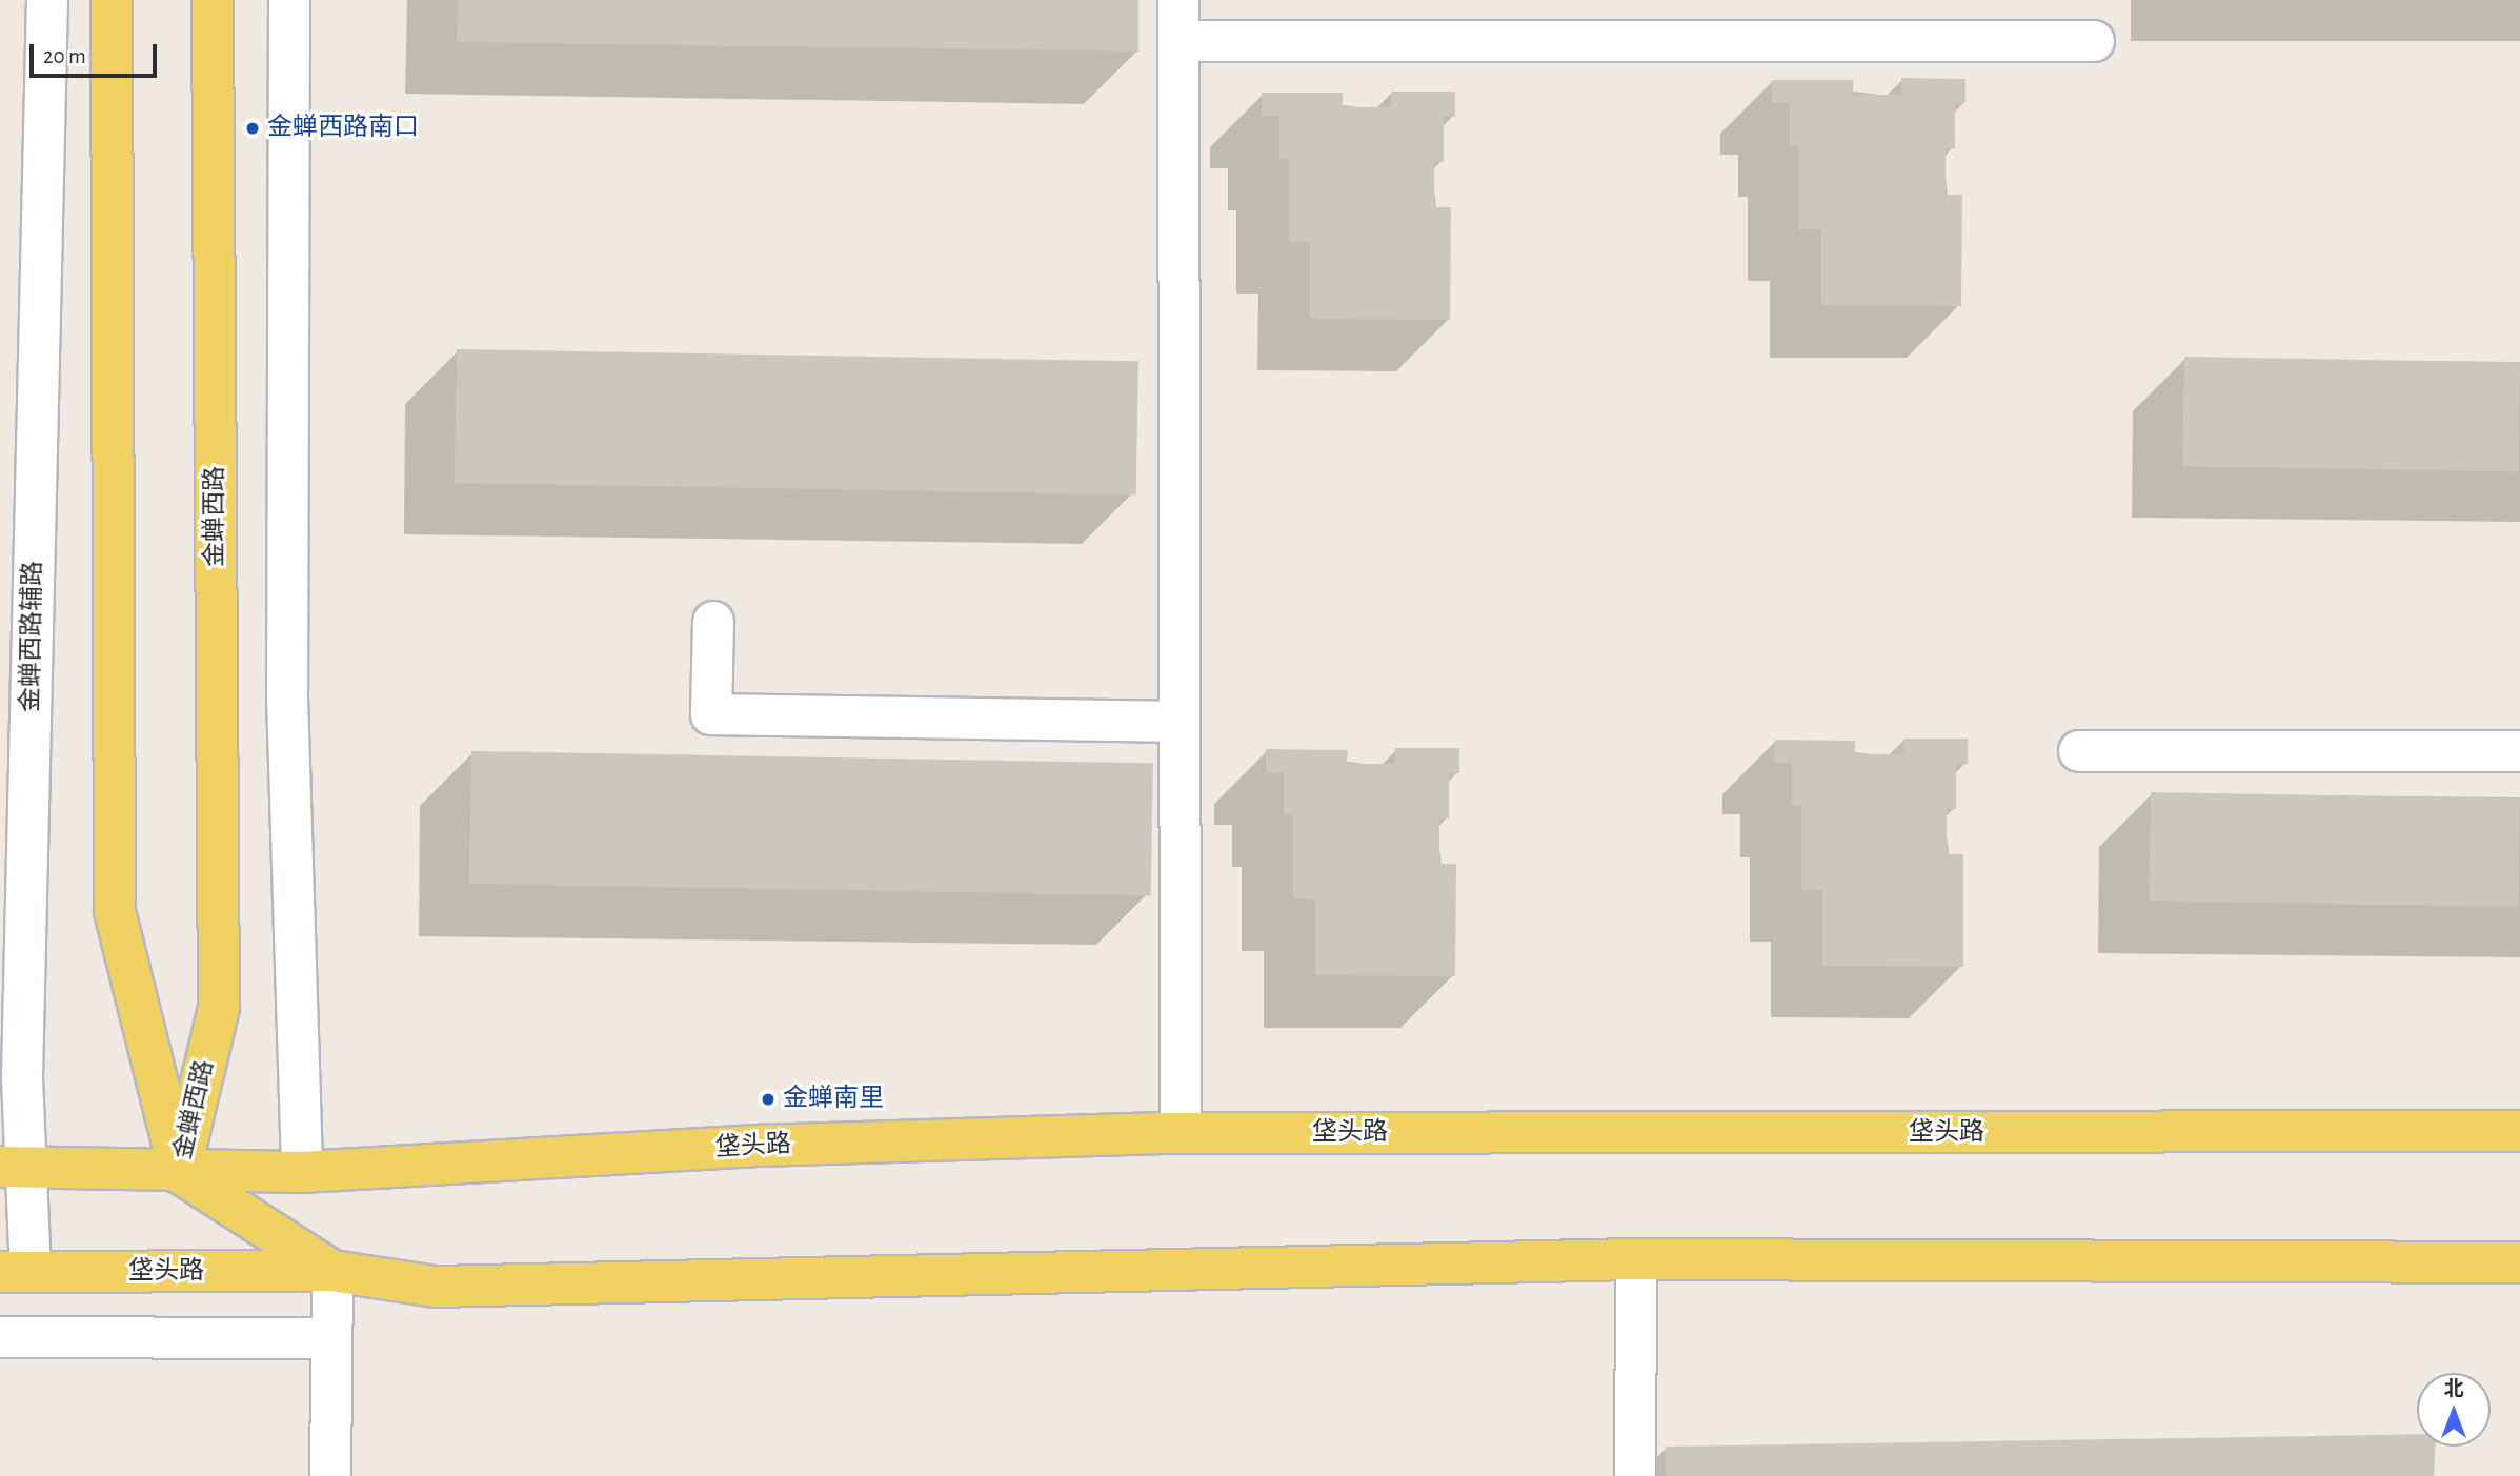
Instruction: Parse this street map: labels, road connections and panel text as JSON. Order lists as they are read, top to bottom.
{
  "streets": {
    "main road": ["金蝉西路", "垡头路"],
    "street": ["金蝉西路辅路"]
  },
  "crossings": [
    ["金蝉西路", "垡头路"],
    ["金蝉西路辅路", "垡头路"]
  ],
  "places": ["金蝉西路南口", "金蝉南里"],
  "scale_bar": "20 m",
  "north": "top"
}
